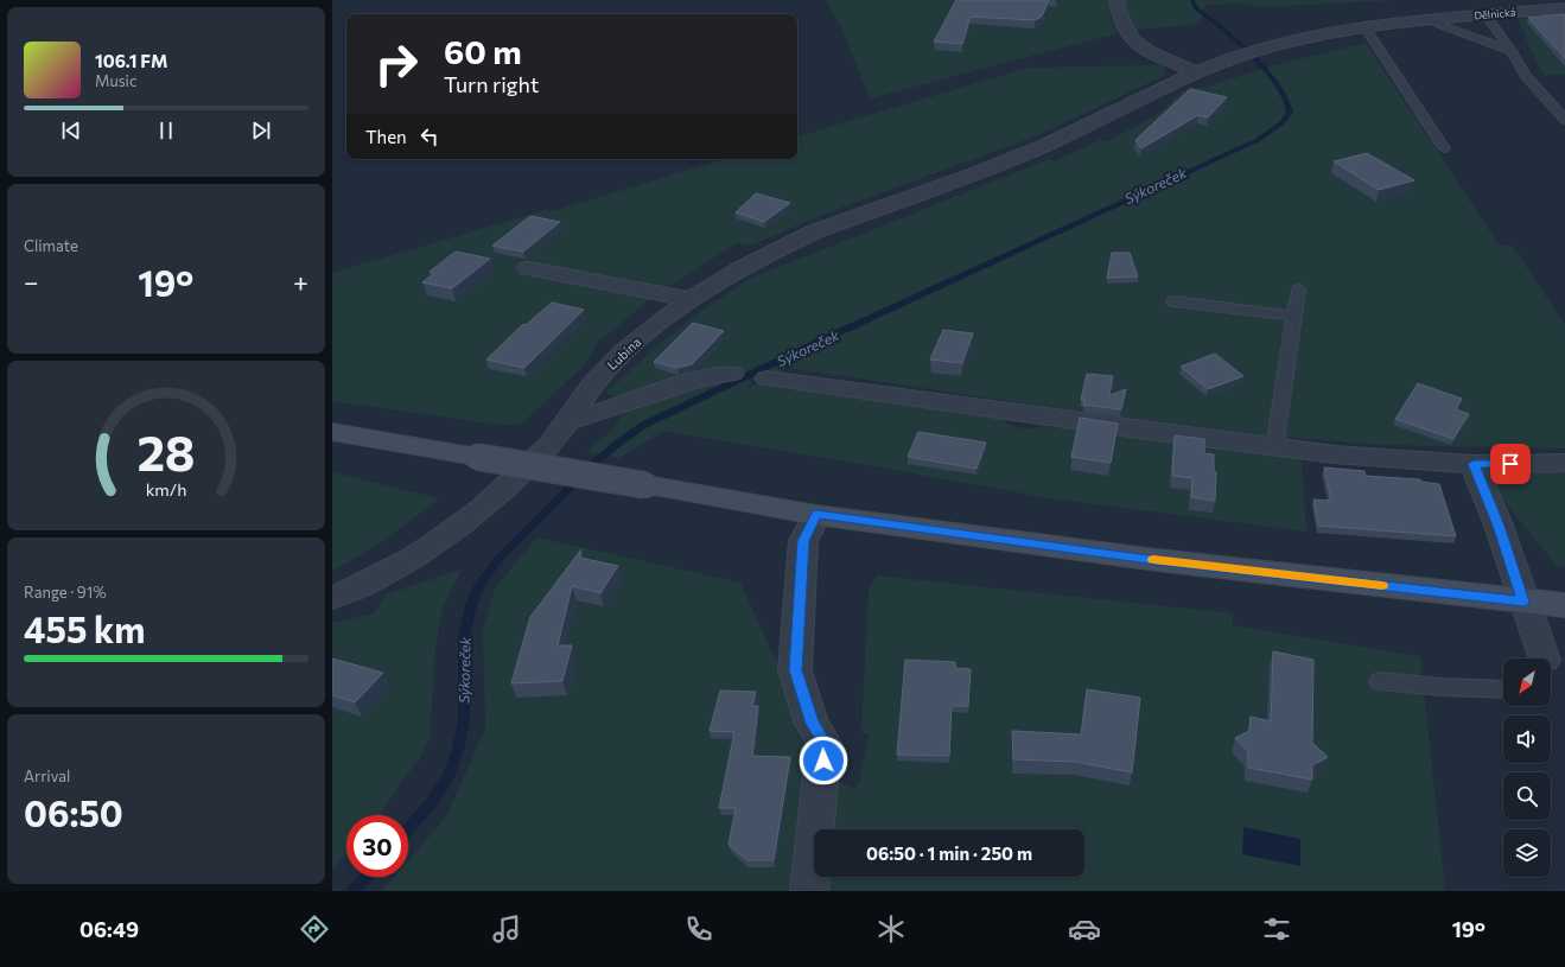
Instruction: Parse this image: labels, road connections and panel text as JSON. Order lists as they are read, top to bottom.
{
  "streets": {
    "street": ["Dělnická", "Lubina"]
  },
  "crossings": [
    ["Dělnická", "Lubina"]
  ],
  "water": ["Sýkoreček"],
  "north": "bottom left",
  "page": {
    "turn": ["60 m", "Turn right"],
    "song": ["106.1 FM", "Music"],
    "then": "Then",
    "tile": [
      "Climate",
      ["Range · 91%", "455 km"],
      ["Arrival", "06:50"]
    ],
    "heat": ["−", "19°", "+"],
    "limit": "30",
    "trip": "06:50 · 1 min · 250 m",
    "tabs": ["06:49", "19°"],
    "gauge": ["28", "km/h"]
  }
}
